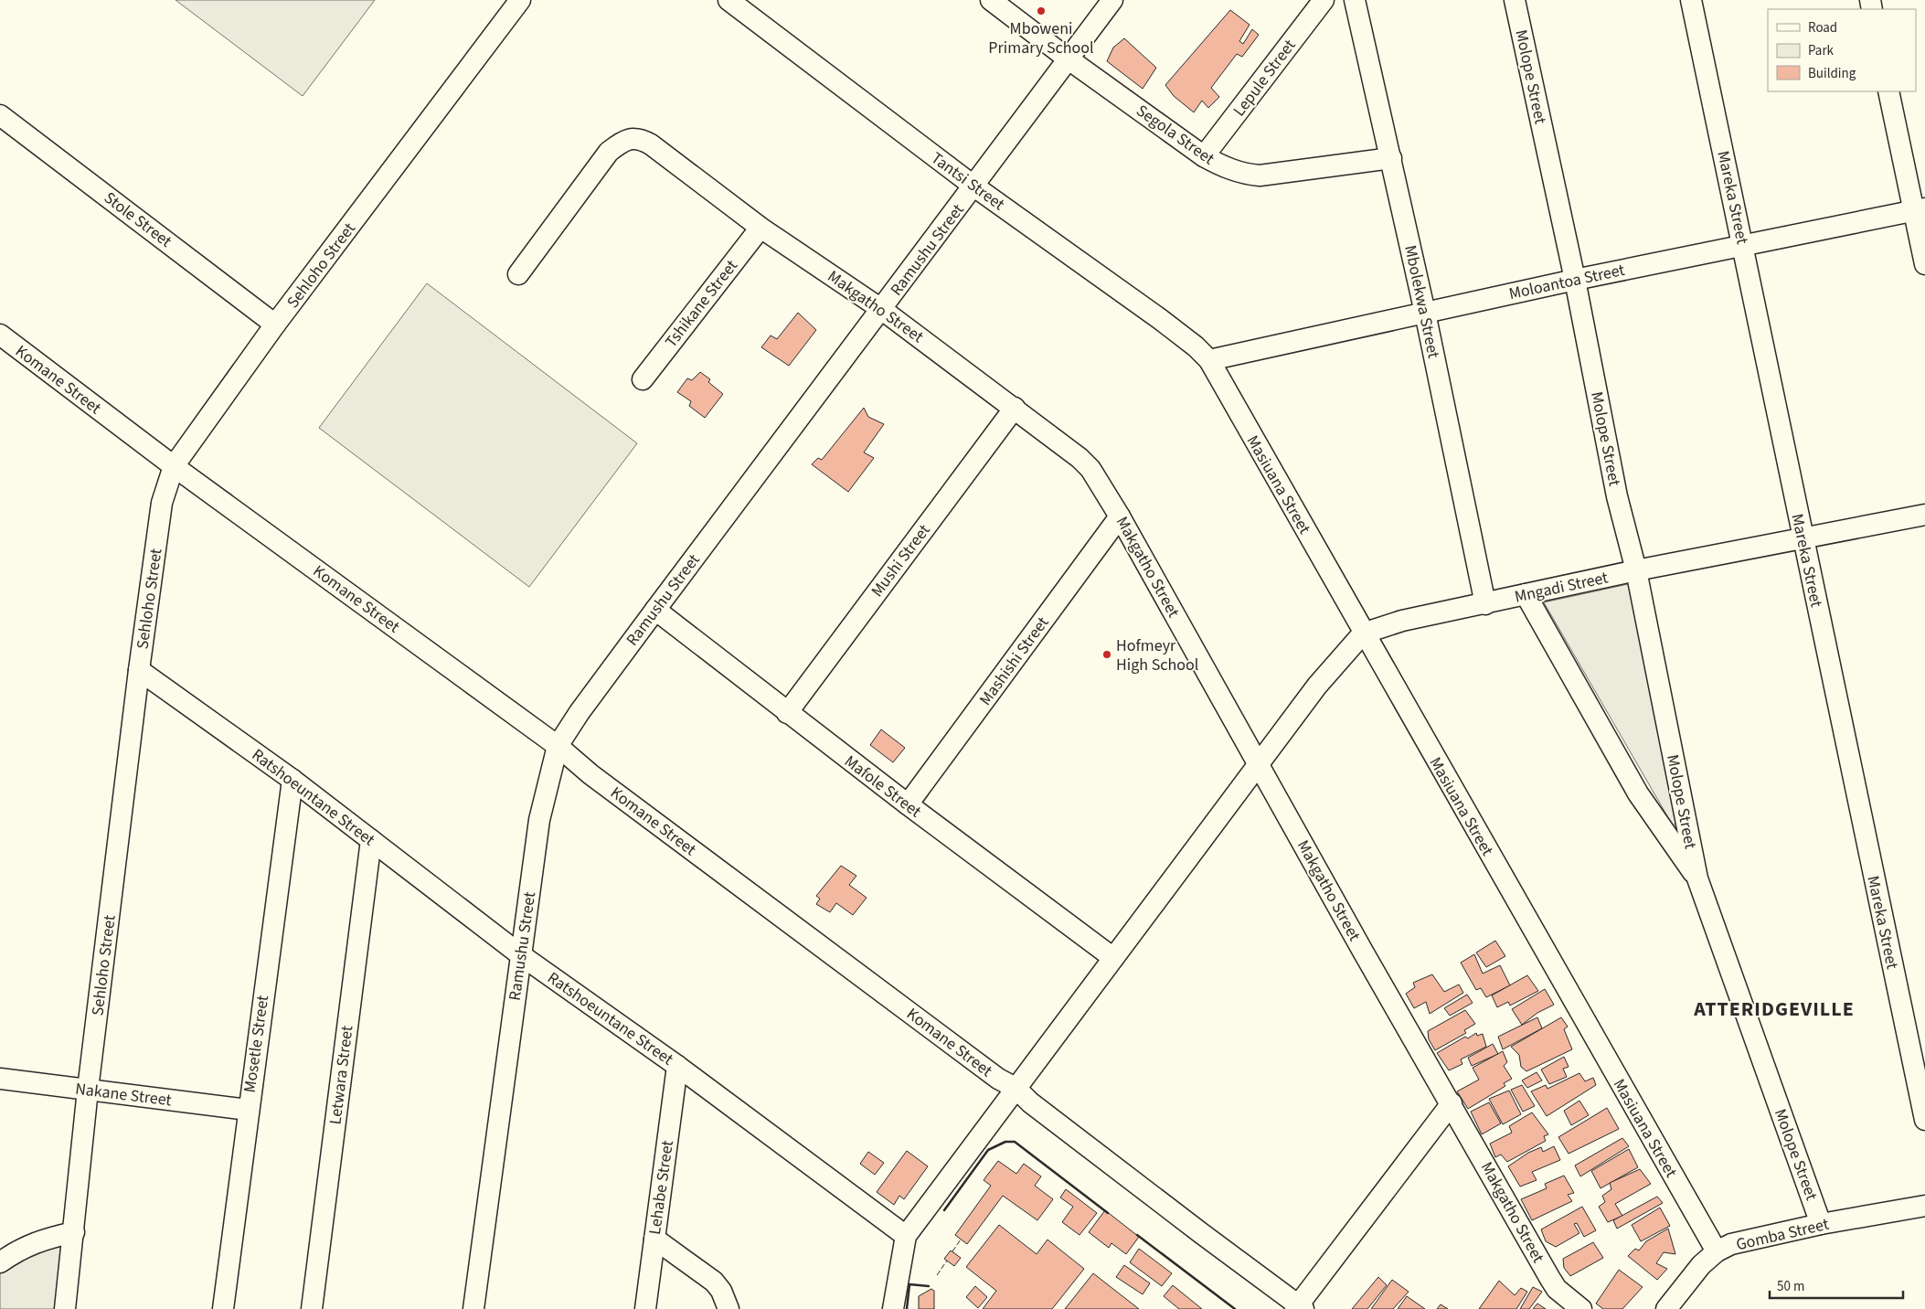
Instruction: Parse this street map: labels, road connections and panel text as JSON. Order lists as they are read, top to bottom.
{
  "streets": {
    "street": [
      "Molope Street",
      "Lepule Street",
      "Segola Street",
      "Tantsi Street",
      "Mareka Street",
      "Stole Street",
      "Ramushu Street",
      "Sehloho Street",
      "Moloantoa Street",
      "Mbolekwa Street",
      "Tshikane Street",
      "Makgatho Street",
      "Komane Street",
      "Masiuana Street",
      "Mushi Street",
      "Mngadi Street",
      "Mashishi Street",
      "Mafole Street",
      "Ratshoeuntane Street",
      "Mosetle Street",
      "Letwara Street",
      "Nakane Street",
      "Lehabe Street",
      "Gomba Street"
    ]
  },
  "crossings": [
    ["Molope Street", "Moloantoa Street"],
    ["Molope Street", "Mngadi Street"],
    ["Molope Street", "Gomba Street"],
    ["Lepule Street", "Segola Street"],
    ["Segola Street", "Ramushu Street"],
    ["Segola Street", "Mbolekwa Street"],
    ["Tantsi Street", "Ramushu Street"],
    ["Tantsi Street", "Moloantoa Street"],
    ["Tantsi Street", "Masiuana Street"],
    ["Mareka Street", "Moloantoa Street"],
    ["Mareka Street", "Mngadi Street"],
    ["Stole Street", "Sehloho Street"],
    ["Ramushu Street", "Makgatho Street"],
    ["Ramushu Street", "Komane Street"],
    ["Ramushu Street", "Mafole Street"],
    ["Ramushu Street", "Ratshoeuntane Street"],
    ["Sehloho Street", "Komane Street"],
    ["Sehloho Street", "Ratshoeuntane Street"],
    ["Sehloho Street", "Nakane Street"],
    ["Moloantoa Street", "Mbolekwa Street"],
    ["Moloantoa Street", "Masiuana Street"],
    ["Mbolekwa Street", "Mngadi Street"],
    ["Tshikane Street", "Makgatho Street"],
    ["Makgatho Street", "Mushi Street"],
    ["Makgatho Street", "Mashishi Street"],
    ["Masiuana Street", "Mngadi Street"],
    ["Masiuana Street", "Gomba Street"],
    ["Mushi Street", "Mafole Street"],
    ["Mashishi Street", "Mafole Street"],
    ["Ratshoeuntane Street", "Mosetle Street"],
    ["Ratshoeuntane Street", "Letwara Street"],
    ["Ratshoeuntane Street", "Lehabe Street"],
    ["Mosetle Street", "Nakane Street"]
  ],
  "districts": ["ATTERIDGEVILLE"],
  "places": ["Mboweni Primary School", "Hofmeyr High School"],
  "legend": ["Road", "Park", "Building"],
  "scale_bar": "50 m"
}
